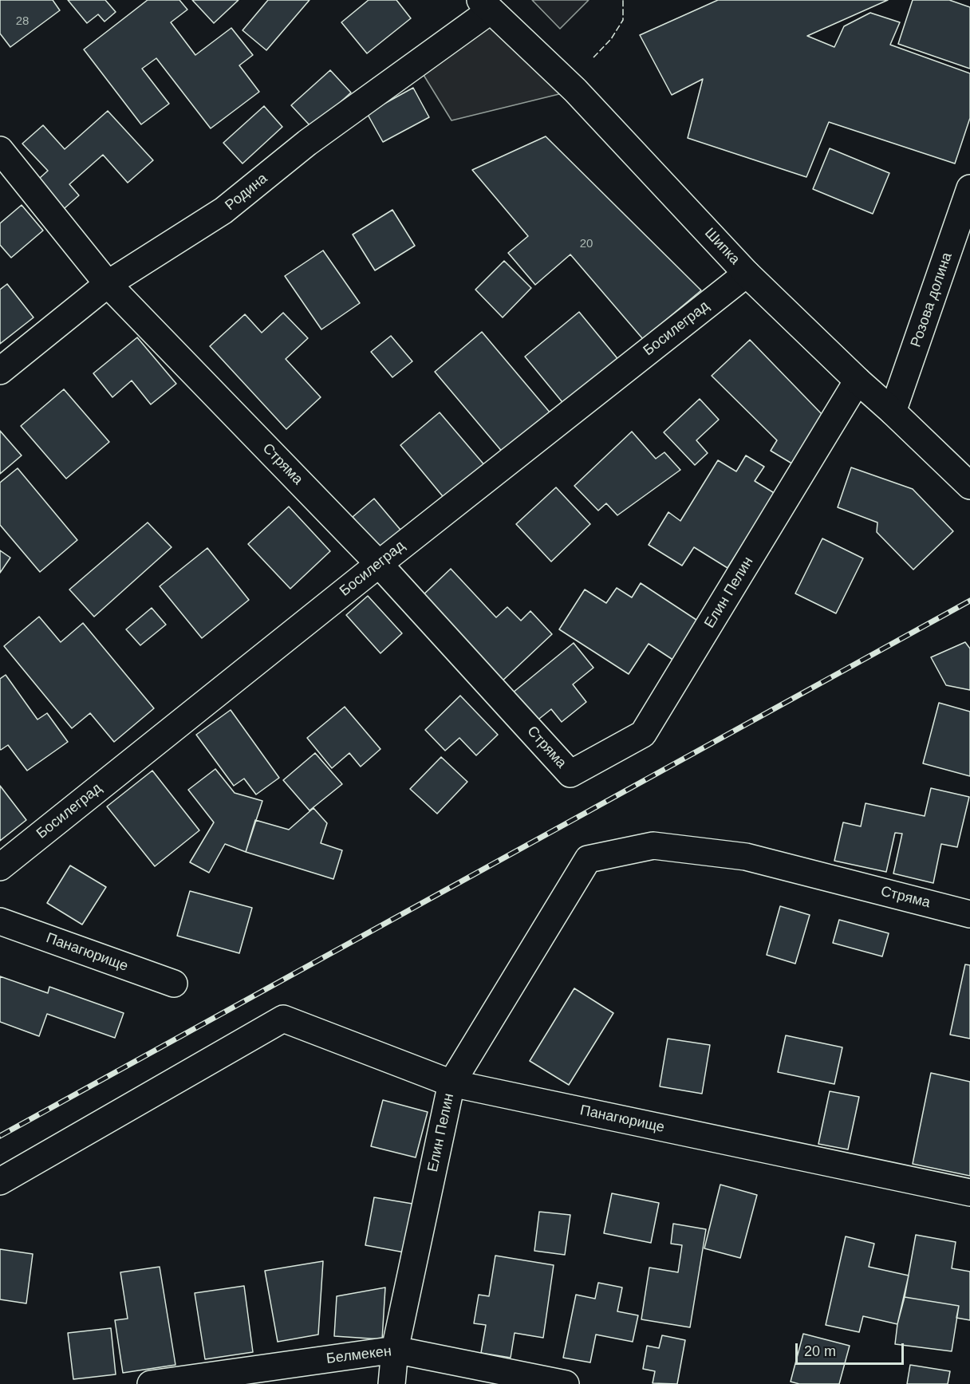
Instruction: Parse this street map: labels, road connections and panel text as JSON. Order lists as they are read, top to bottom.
{
  "streets": {
    "street": [
      "Родина",
      "Шипка",
      "Розова долина",
      "Босилеград",
      "Стряма",
      "Елин Пелин",
      "Панагюрище",
      "Белмекен"
    ]
  },
  "crossings": [
    ["Родина", "Шипка"],
    ["Родина", "Стряма"],
    ["Шипка", "Розова долина"],
    ["Шипка", "Босилеград"],
    ["Шипка", "Елин Пелин"],
    ["Босилеград", "Стряма"],
    ["Стряма", "Елин Пелин"],
    ["Елин Пелин", "Панагюрище"],
    ["Елин Пелин", "Белмекен"]
  ],
  "house_numbers": ["28", "20"],
  "scale_bar": "20 m"
}
